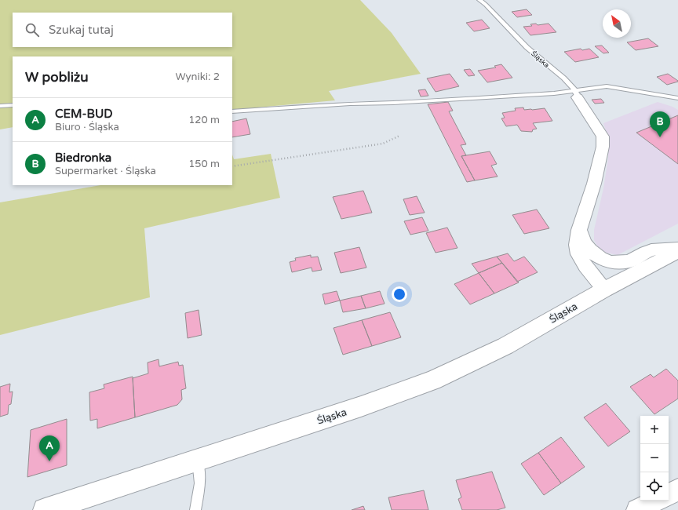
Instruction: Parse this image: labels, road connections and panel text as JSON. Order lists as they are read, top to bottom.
{
  "streets": {
    "main road": ["Śląska"]
  },
  "north": "top left",
  "page": {
    "search": "Szukaj tutaj",
    "heading": ["W pobliżu", "Wyniki: 2"],
    "list": [
      {
        "mark": "A",
        "name": "CEM-BUD",
        "note": "Biuro · Śląska",
        "value": "120 m"
      },
      {
        "mark": "B",
        "name": "Biedronka",
        "note": "Supermarket · Śląska",
        "value": "150 m"
      }
    ],
    "pins": ["B", "A"],
    "map_buttons": ["+", "−"]
  }
}
